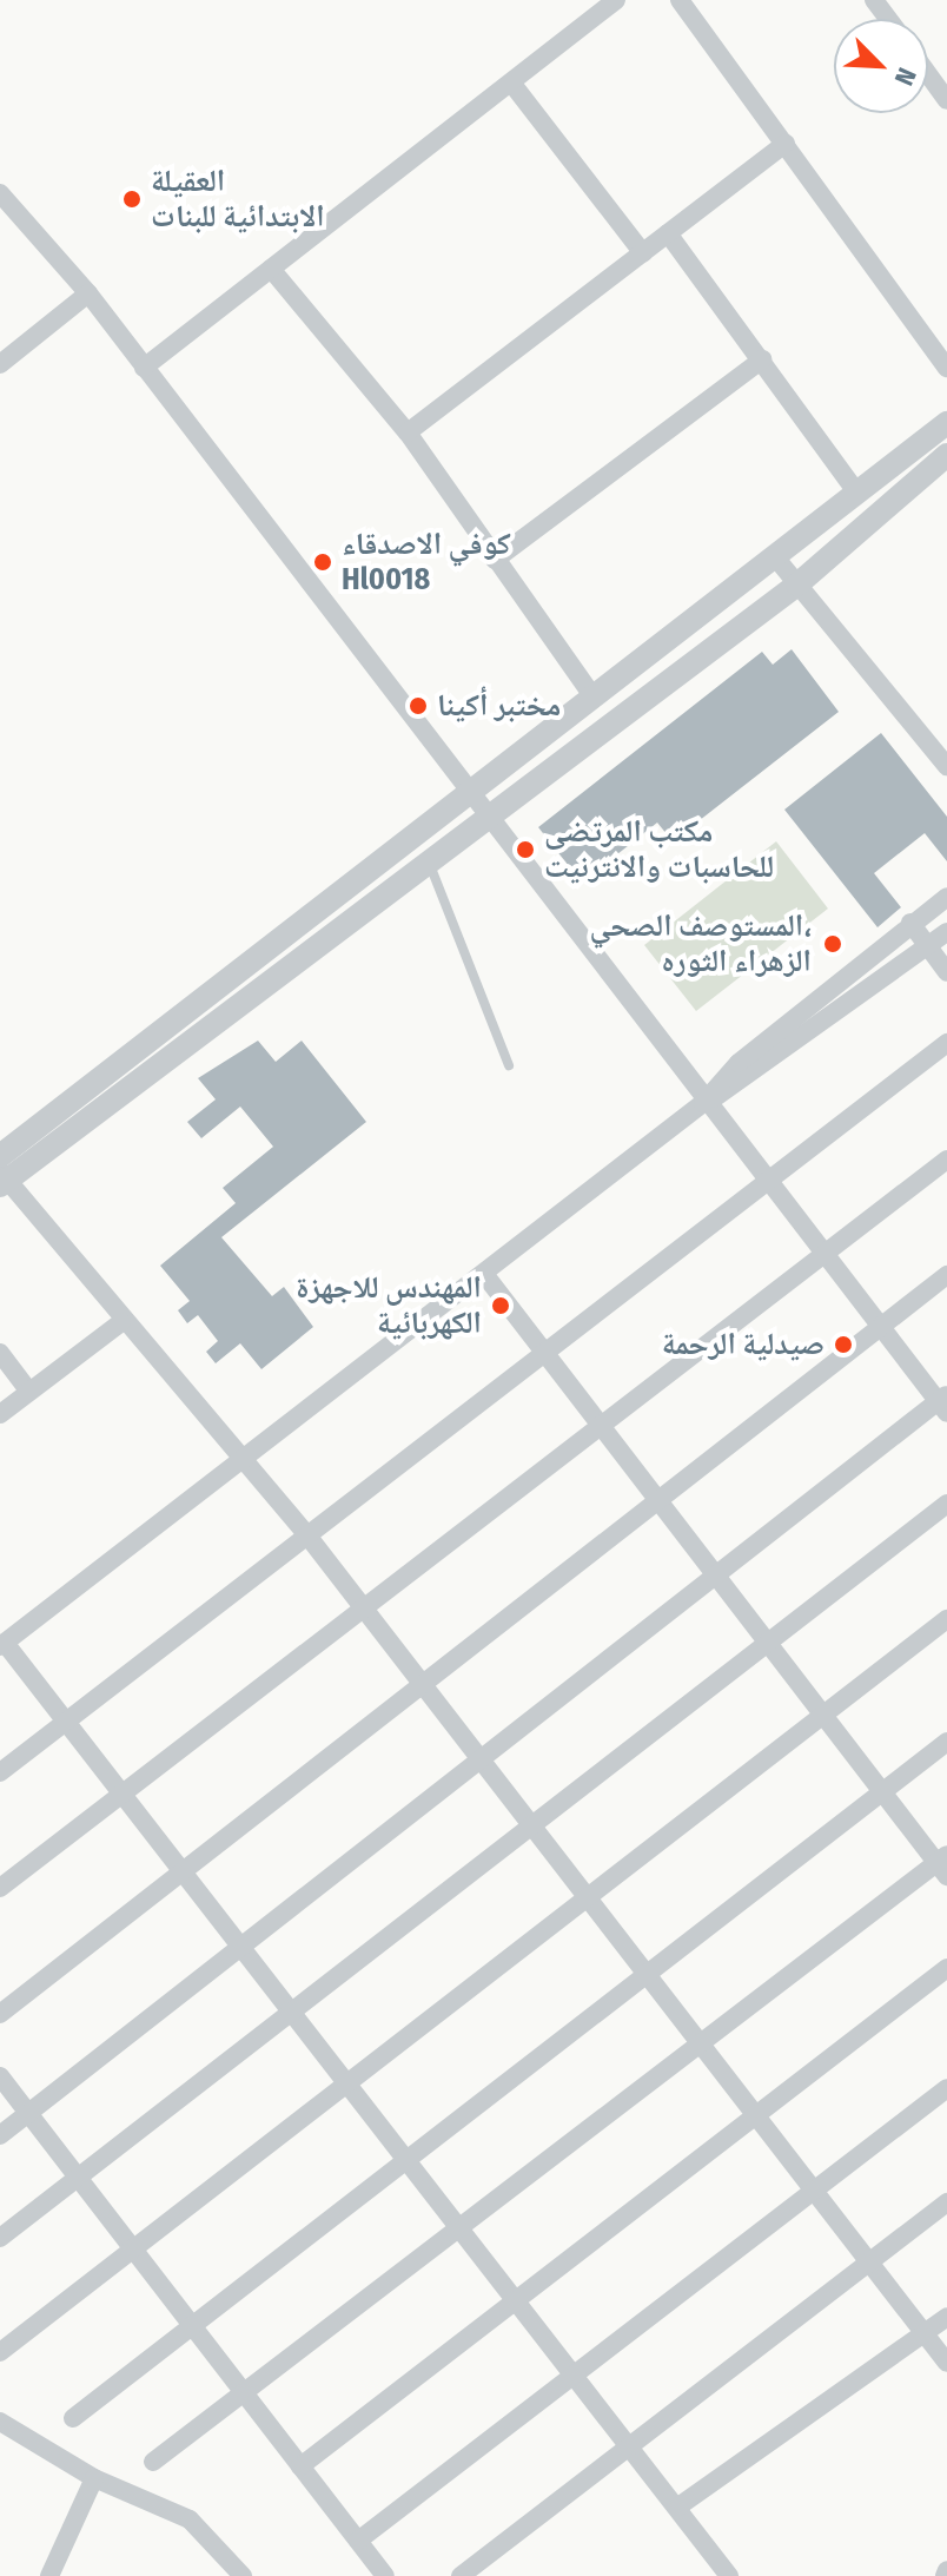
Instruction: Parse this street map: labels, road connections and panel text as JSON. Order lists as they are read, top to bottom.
{
  "places": [
    "العقيلة الابتدائية للبنات",
    "كوفي الاصدقاء Hl0018",
    "مختبر أكينا",
    "مكتب المرتضى للحاسبات والانترنيت",
    "المستوصف الصحي، الزهراء الثوره",
    "المهندس للاجهزة الكهربائية",
    "صيدلية الرحمة"
  ],
  "north": "bottom right"
}
